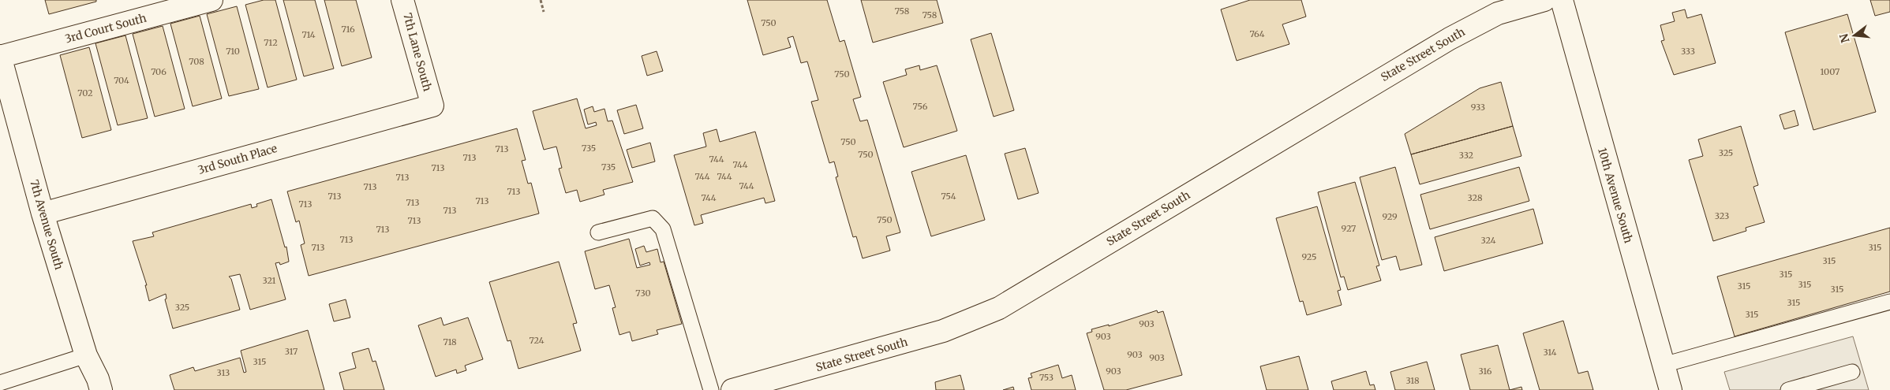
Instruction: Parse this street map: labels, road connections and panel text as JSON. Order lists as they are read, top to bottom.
{
  "streets": {
    "street": [
      "3rd Court South",
      "7th Lane South",
      "State Street South",
      "3rd South Place",
      "10th Avenue South",
      "7th Avenue South"
    ]
  },
  "crossings": [
    ["3rd Court South", "7th Avenue South"],
    ["7th Lane South", "3rd South Place"],
    ["3rd South Place", "7th Avenue South"]
  ],
  "house_numbers": [
    "758",
    "758",
    "750",
    "716",
    "764",
    "714",
    "712",
    "710",
    "333",
    "708",
    "706",
    "1007",
    "750",
    "704",
    "702",
    "756",
    "933",
    "750",
    "735",
    "713",
    "325",
    "750",
    "332",
    "713",
    "744",
    "744",
    "735",
    "713",
    "744",
    "744",
    "713",
    "744",
    "713",
    "713",
    "713",
    "754",
    "744",
    "328",
    "713",
    "713",
    "713",
    "713",
    "323",
    "929",
    "750",
    "713",
    "927",
    "713",
    "713",
    "324",
    "713",
    "315",
    "925",
    "315",
    "315",
    "321",
    "315",
    "315",
    "315",
    "730",
    "315",
    "325",
    "315",
    "903",
    "903",
    "724",
    "718",
    "317",
    "314",
    "903",
    "903",
    "315",
    "903",
    "316",
    "313",
    "753",
    "318"
  ],
  "north": "left"
}
